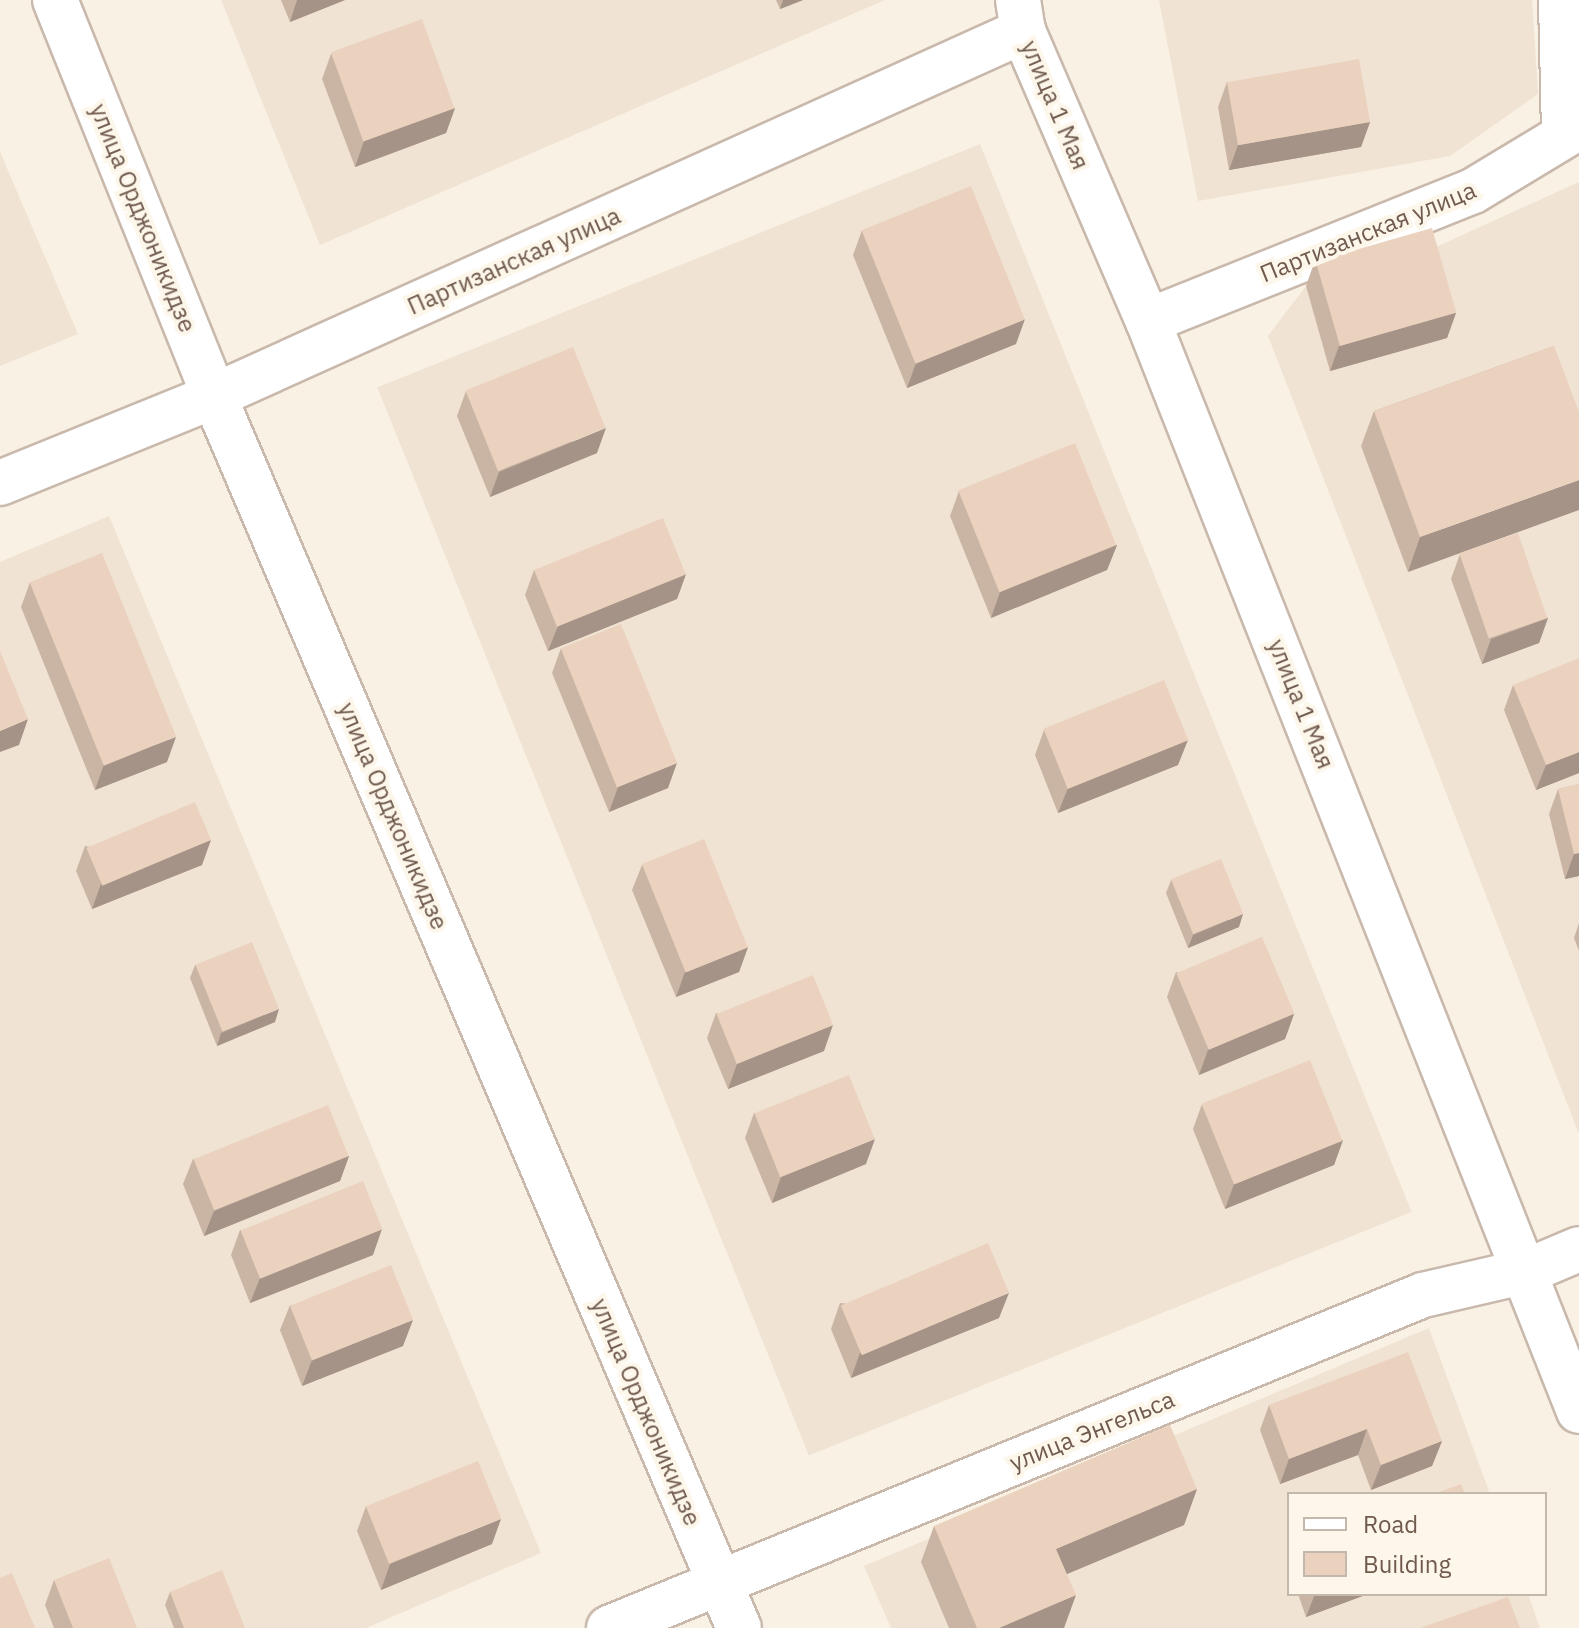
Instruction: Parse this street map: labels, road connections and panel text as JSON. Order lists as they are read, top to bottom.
{
  "streets": {
    "street": [
      "улица 1 Мая",
      "улица Орджоникидзе",
      "Партизанская улица",
      "улица Энгельса"
    ]
  },
  "crossings": [
    ["улица 1 Мая", "Партизанская улица"],
    ["улица 1 Мая", "улица Энгельса"],
    ["улица Орджоникидзе", "Партизанская улица"],
    ["улица Орджоникидзе", "улица Энгельса"]
  ],
  "legend": ["Road", "Building"]
}
